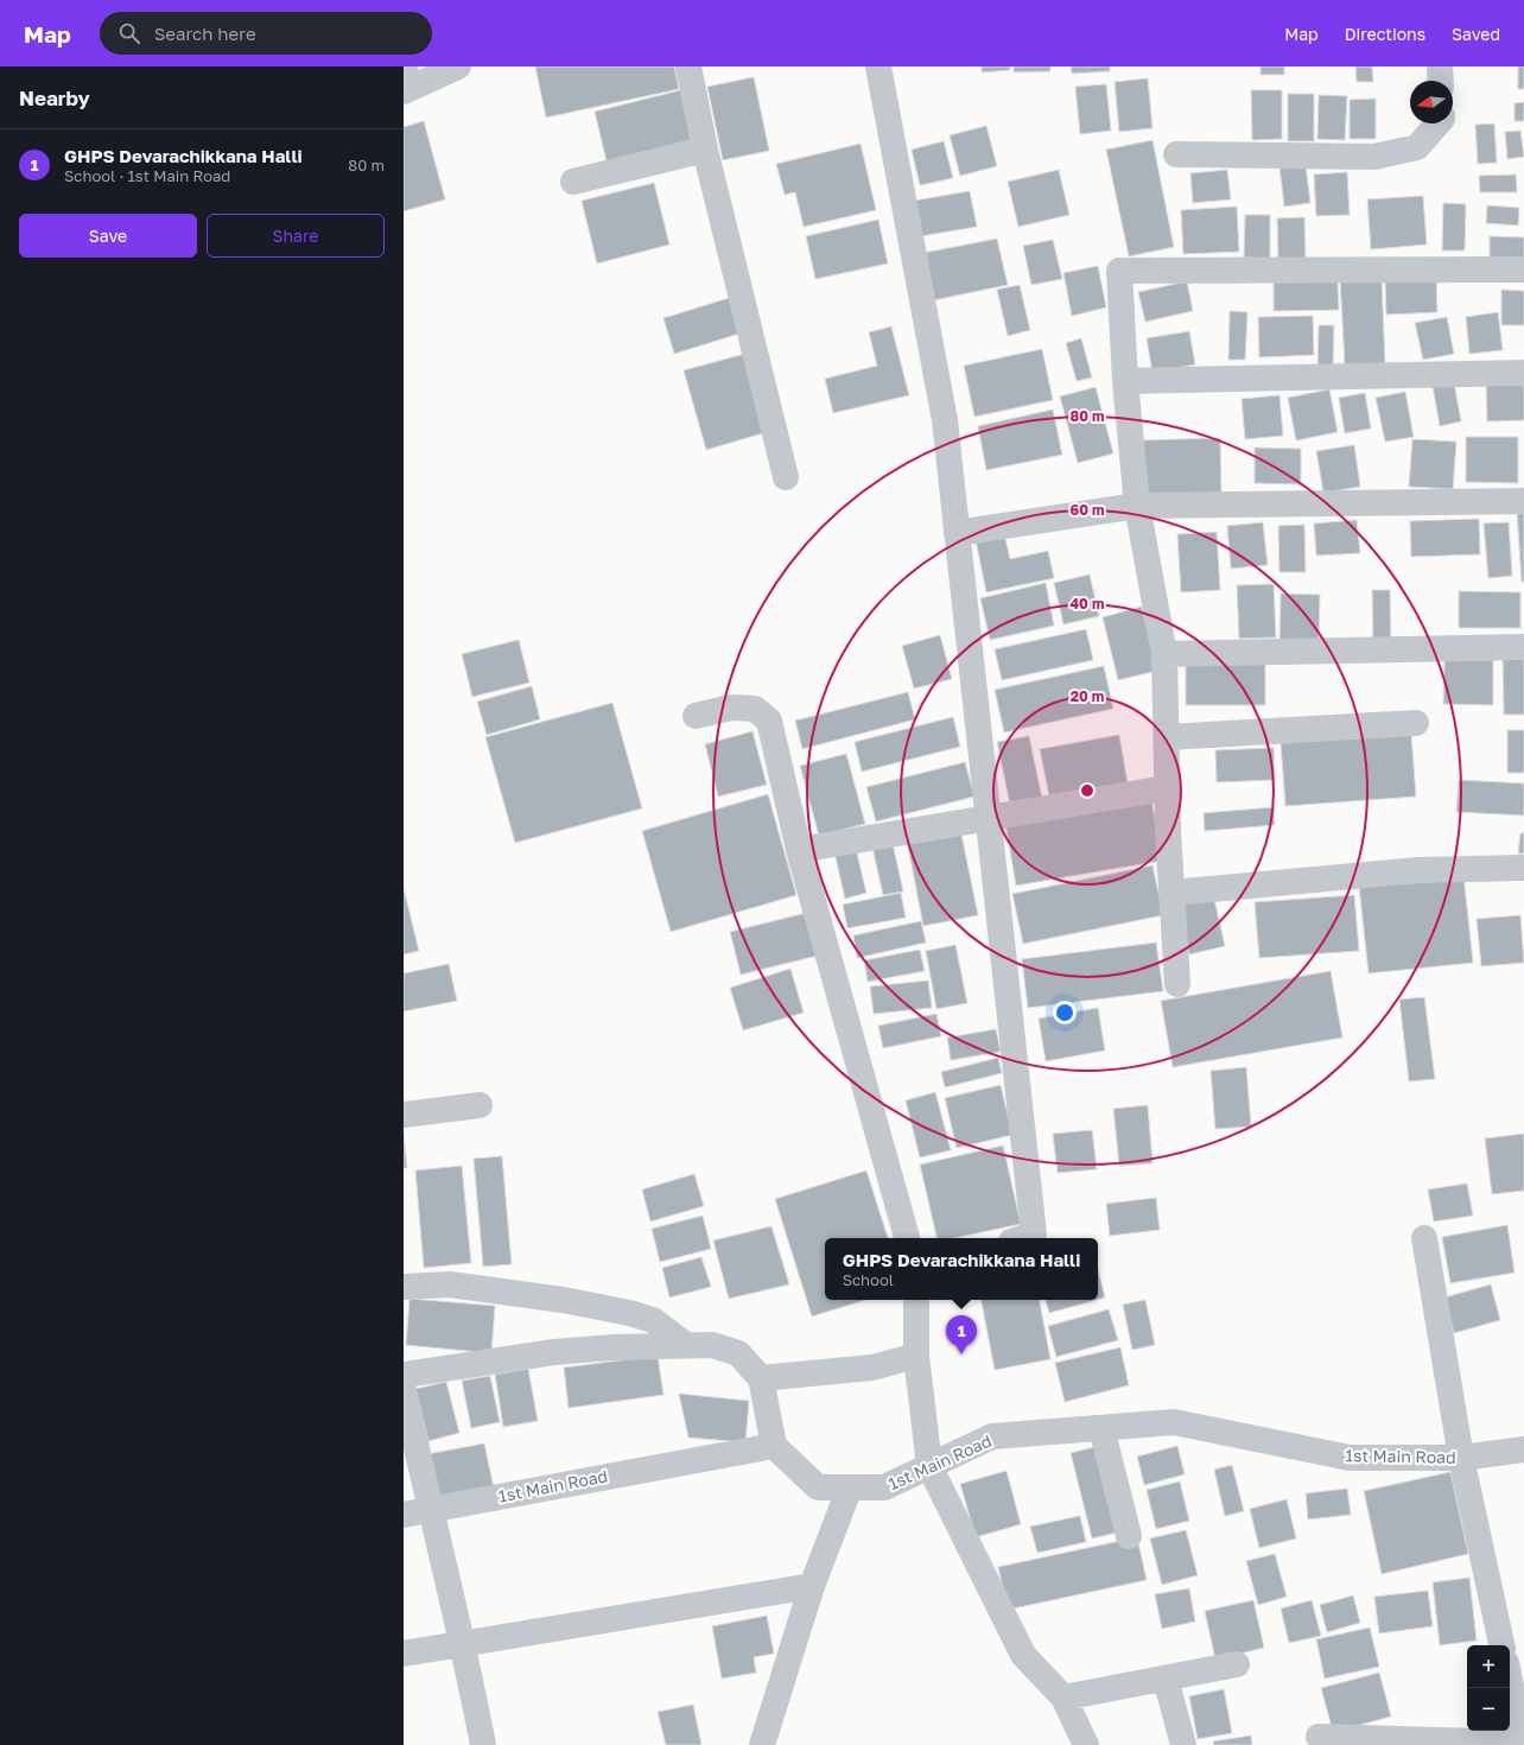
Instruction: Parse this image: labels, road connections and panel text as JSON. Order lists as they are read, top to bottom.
{
  "streets": {
    "street": ["1st Main Road"]
  },
  "north": "left",
  "page": {
    "header": "Map",
    "search": "Search here",
    "nav": ["Map", "Directions", "Saved"],
    "heading": "Nearby",
    "list": [
      {
        "mark": "1",
        "name": "GHPS Devarachikkana Halli",
        "note": "School · 1st Main Road",
        "value": "80 m"
      }
    ],
    "buttons": ["Save", "Share"],
    "popup": ["GHPS Devarachikkana Halli", "School"],
    "pins": "1",
    "map_buttons": ["+", "−"]
  },
  "rings": [
    "80 m",
    "60 m",
    "40 m",
    "20 m"
  ]
}
